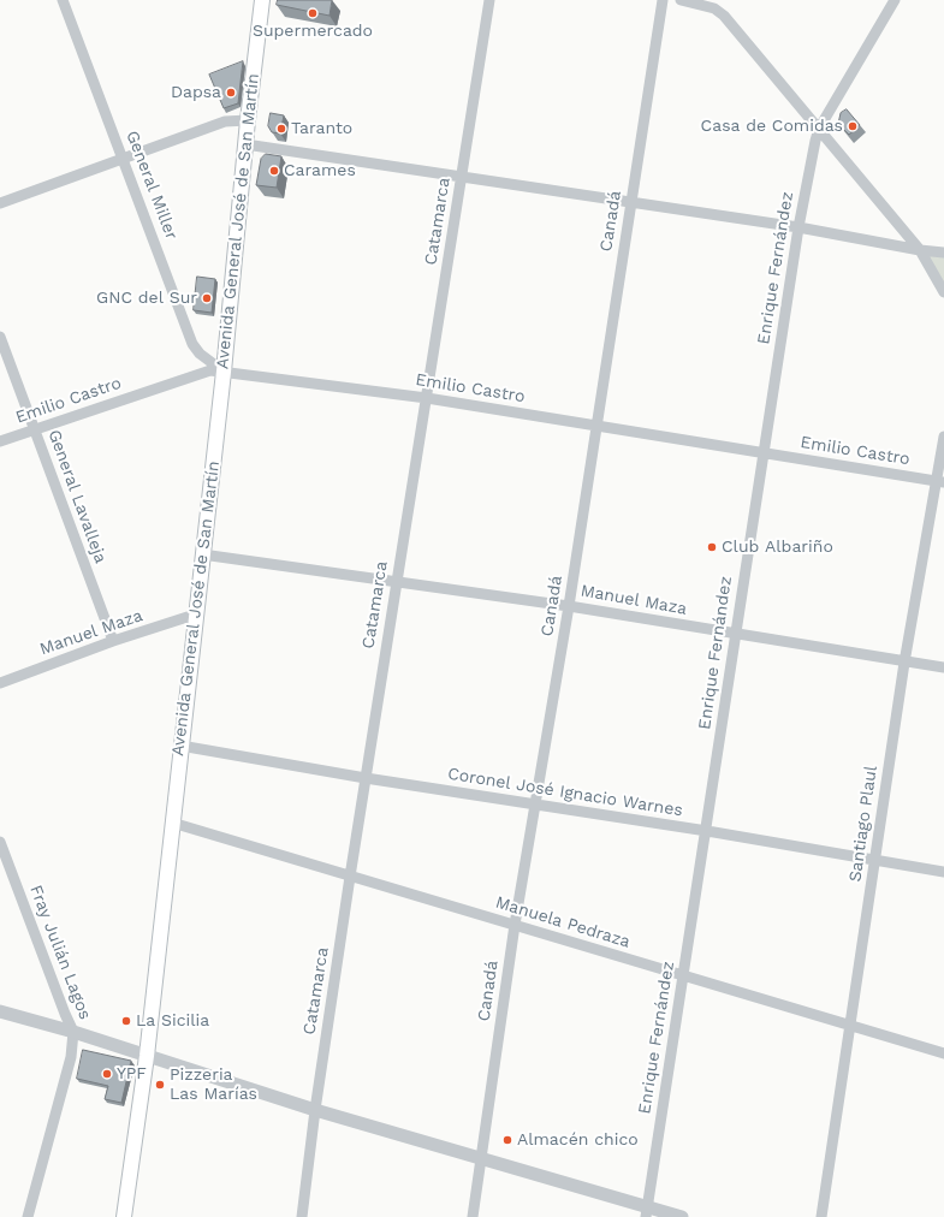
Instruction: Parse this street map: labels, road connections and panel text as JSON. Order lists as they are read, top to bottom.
{
  "streets": {
    "main road": ["Avenida General José de San Martín"],
    "street": [
      "General Miller",
      "Catamarca",
      "Canadá",
      "Enrique Fernández",
      "Emilio Castro",
      "General Lavalleja",
      "Manuel Maza",
      "Coronel José Ignacio Warnes",
      "Santiago Plaul",
      "Manuela Pedraza",
      "Fray Julián Lagos"
    ]
  },
  "crossings": [
    ["General Miller", "Avenida General José de San Martín"],
    ["General Miller", "Emilio Castro"],
    ["Avenida General José de San Martín", "Emilio Castro"],
    ["Avenida General José de San Martín", "Manuel Maza"],
    ["Avenida General José de San Martín", "Coronel José Ignacio Warnes"],
    ["Avenida General José de San Martín", "Manuela Pedraza"],
    ["Catamarca", "Emilio Castro"],
    ["Catamarca", "Manuel Maza"],
    ["Catamarca", "Coronel José Ignacio Warnes"],
    ["Catamarca", "Manuela Pedraza"],
    ["Canadá", "Emilio Castro"],
    ["Canadá", "Manuel Maza"],
    ["Canadá", "Coronel José Ignacio Warnes"],
    ["Canadá", "Manuela Pedraza"],
    ["Enrique Fernández", "Emilio Castro"],
    ["Enrique Fernández", "Manuel Maza"],
    ["Enrique Fernández", "Coronel José Ignacio Warnes"],
    ["Enrique Fernández", "Manuela Pedraza"],
    ["Emilio Castro", "General Lavalleja"],
    ["Emilio Castro", "Santiago Plaul"],
    ["General Lavalleja", "Manuel Maza"],
    ["Manuel Maza", "Santiago Plaul"],
    ["Coronel José Ignacio Warnes", "Santiago Plaul"],
    ["Santiago Plaul", "Manuela Pedraza"]
  ],
  "places": [
    "Supermercado",
    "Dapsa",
    "Casa de Comidas",
    "Taranto",
    "Carames",
    "GNC del Sur",
    "Club Albariño",
    "La Sicilia",
    "YPF",
    "Pizzeria Las Marías",
    "Almacén chico"
  ]
}
